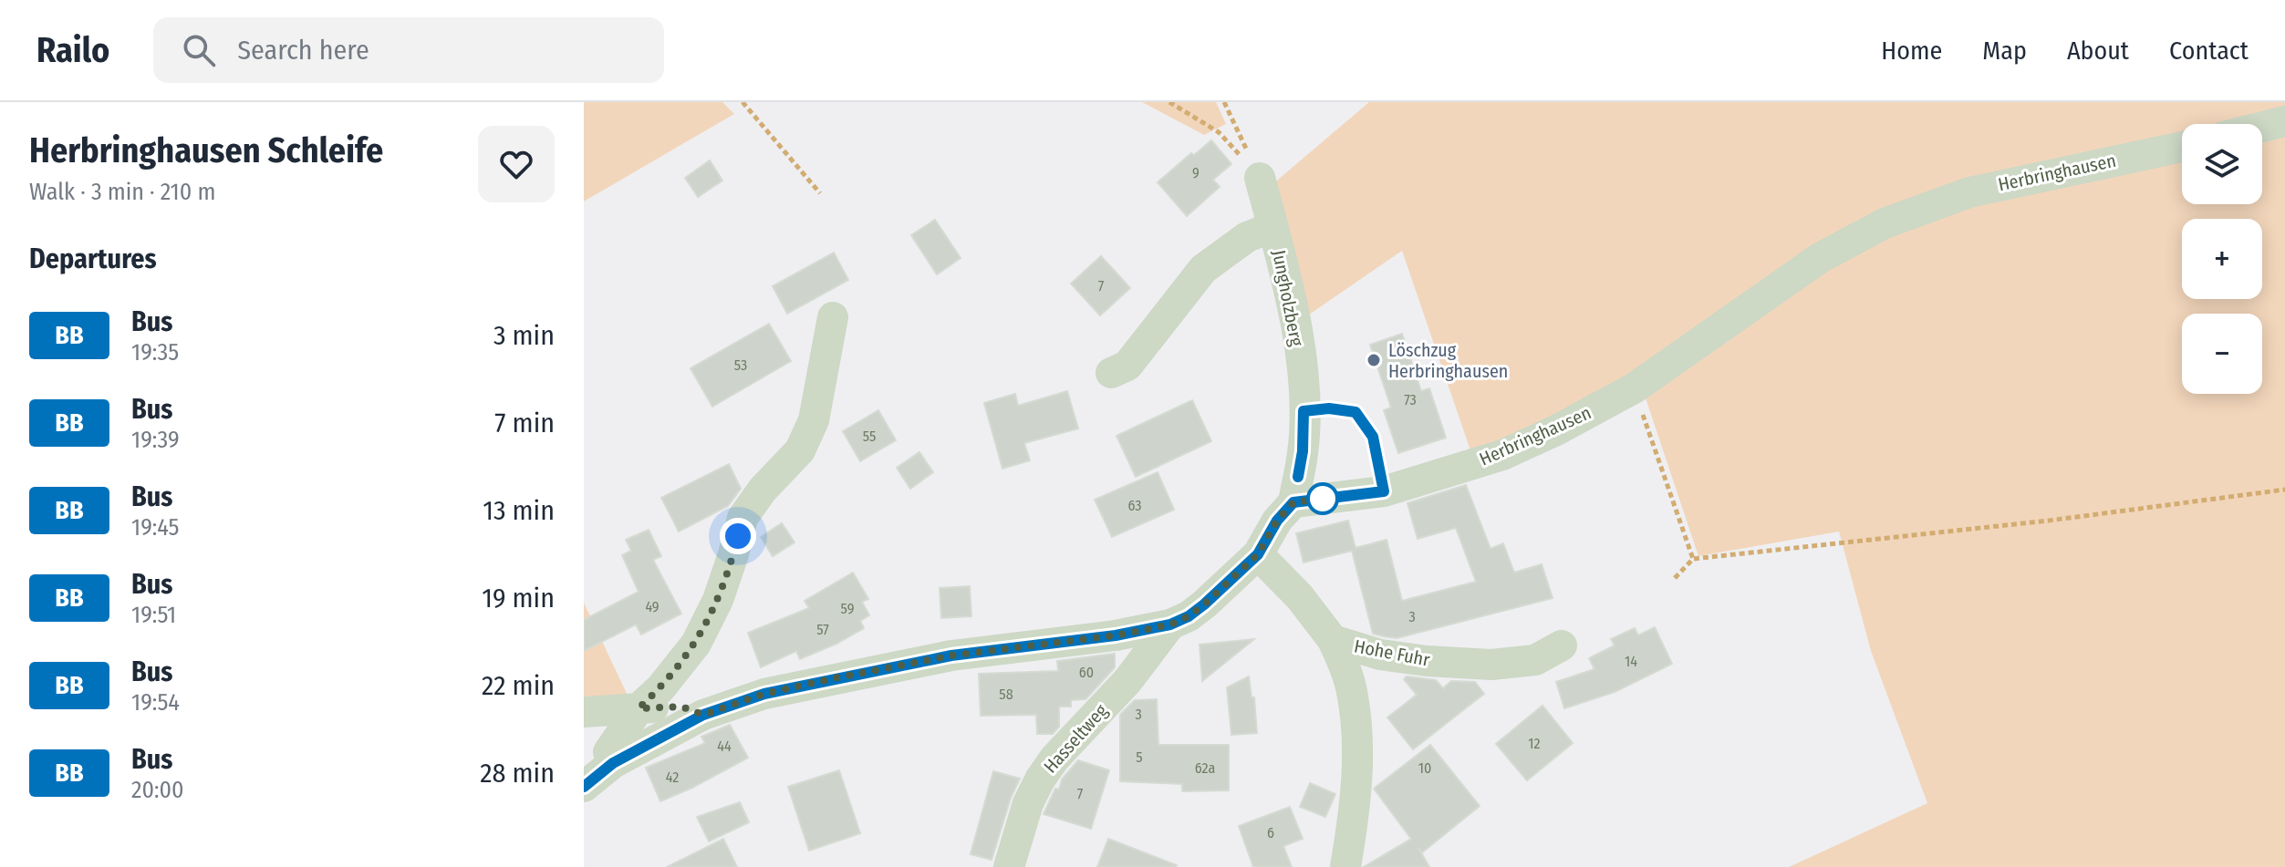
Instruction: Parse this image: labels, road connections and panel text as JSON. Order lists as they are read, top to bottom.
{
  "streets": {
    "street": [
      "Herbringhausen",
      "Jungholzberg",
      "Hohe Fuhr",
      "Hasseltweg"
    ]
  },
  "crossings": [
    ["Herbringhausen", "Jungholzberg"]
  ],
  "places": ["Löschzug Herbringhausen"],
  "lines": ["bus line BB"],
  "house_numbers": [
    "9",
    "7",
    "53",
    "73",
    "55",
    "63",
    "49",
    "59",
    "3",
    "57",
    "14",
    "60",
    "58",
    "3",
    "12",
    "44",
    "5",
    "62a",
    "10",
    "42",
    "7",
    "6"
  ],
  "page": {
    "header": "Railo",
    "search": "Search here",
    "nav": [
      "Home",
      "Map",
      "About",
      "Contact"
    ],
    "heading": [
      ["Herbringhausen Schleife", "Walk · 3 min · 210 m"],
      "Departures"
    ],
    "map_buttons": ["+", "−"],
    "list": [
      {
        "mark": "BB",
        "name": "Bus",
        "note": "19:35",
        "value": "3 min"
      },
      {
        "mark": "BB",
        "name": "Bus",
        "note": "19:39",
        "value": "7 min"
      },
      {
        "mark": "BB",
        "name": "Bus",
        "note": "19:45",
        "value": "13 min"
      },
      {
        "mark": "BB",
        "name": "Bus",
        "note": "19:51",
        "value": "19 min"
      },
      {
        "mark": "BB",
        "name": "Bus",
        "note": "19:54",
        "value": "22 min"
      },
      {
        "mark": "BB",
        "name": "Bus",
        "note": "20:00",
        "value": "28 min"
      }
    ]
  }
}
